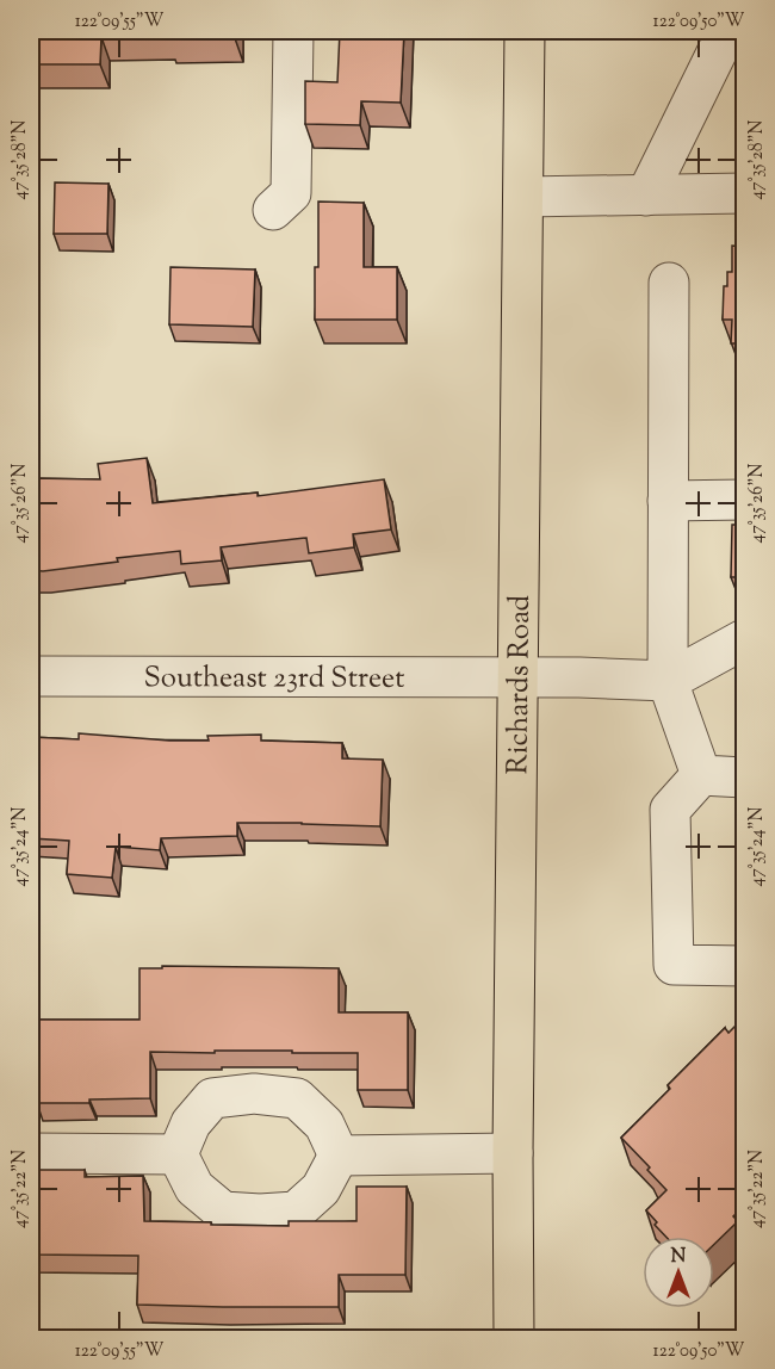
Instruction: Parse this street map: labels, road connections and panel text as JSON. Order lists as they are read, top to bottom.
{
  "streets": {
    "main road": ["Richards Road"],
    "street": ["Southeast 23rd Street"]
  },
  "crossings": [
    ["Southeast 23rd Street", "Richards Road"]
  ],
  "north": "top",
  "coordinates": [
    "122°09'55\"W",
    "122°09'50\"W",
    "47°35'28\"N",
    "47°35'26\"N",
    "47°35'24\"N",
    "47°35'22\"N"
  ]
}
